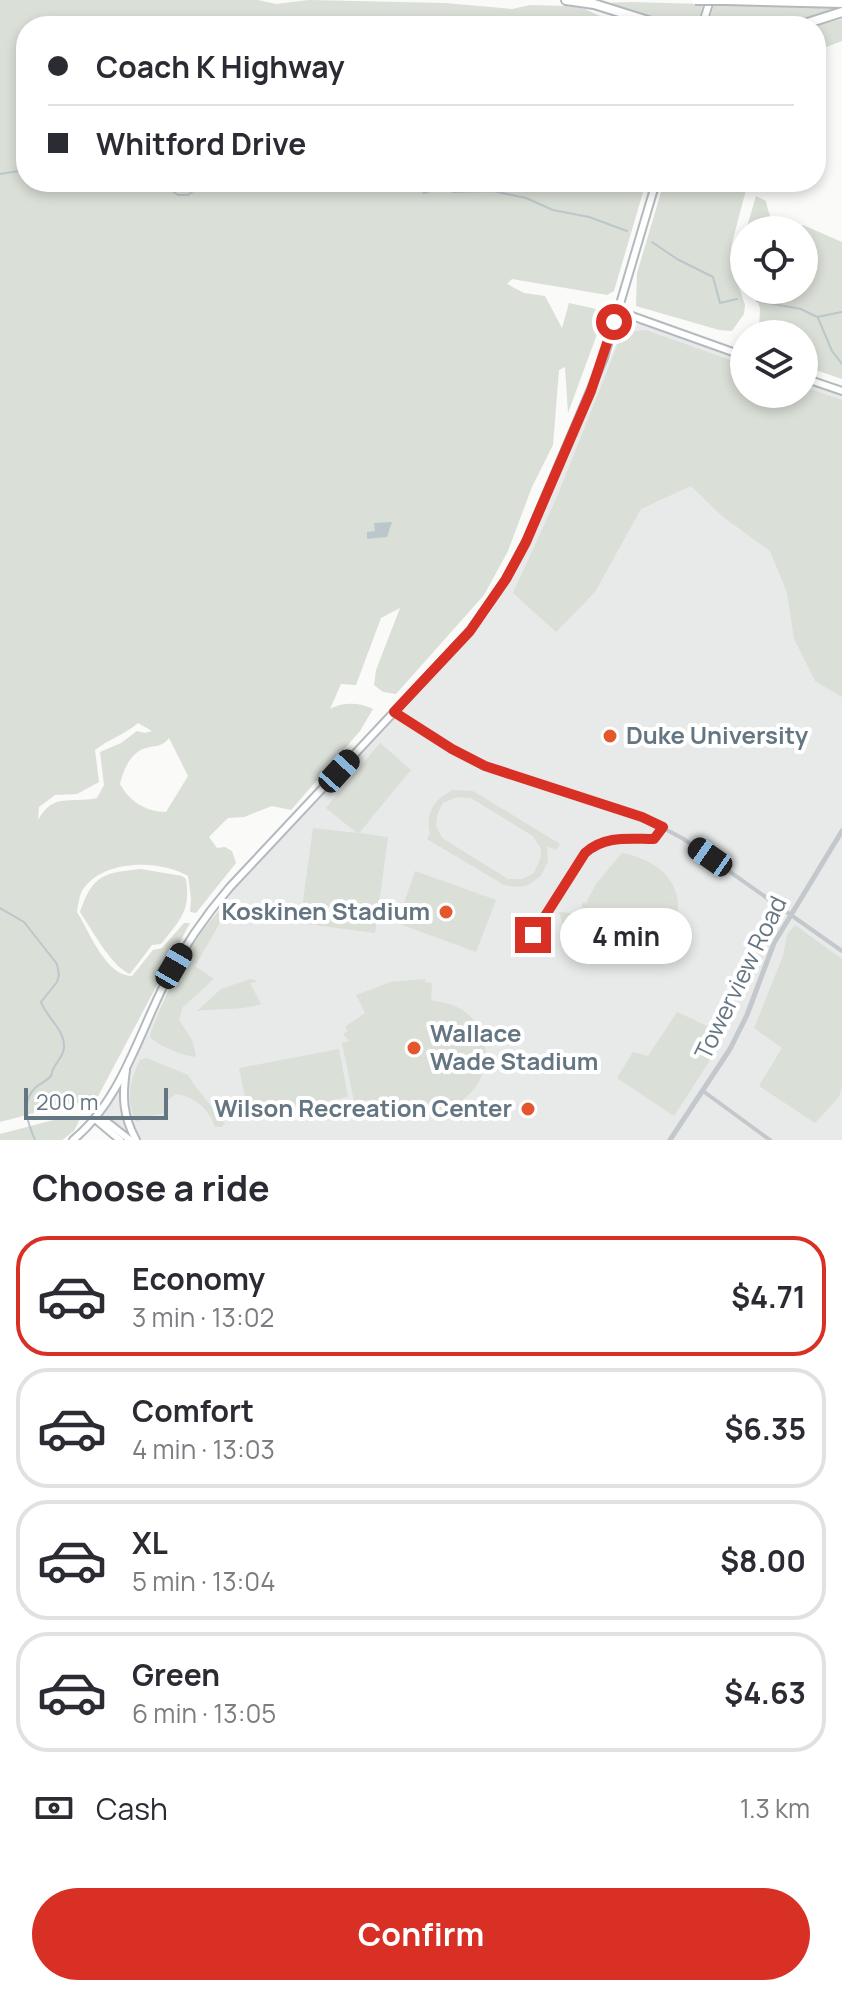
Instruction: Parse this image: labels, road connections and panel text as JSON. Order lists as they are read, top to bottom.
{
  "streets": {
    "street": ["Towerview Road"]
  },
  "places": [
    "Duke University",
    "Koskinen Stadium",
    "Wallace Wade Stadium",
    "Wilson Recreation Center"
  ],
  "scale_bar": "200 m",
  "page": {
    "banner": ["Coach K Highway", "Whitford Drive"],
    "bubble": "4 min",
    "scale": "200 m",
    "heading": "Choose a ride",
    "list": [
      {
        "name": "Economy",
        "note": "3 min · 13:02",
        "value": "$4.71"
      },
      {
        "name": "Comfort",
        "note": "4 min · 13:03",
        "value": "$6.35"
      },
      {
        "name": "XL",
        "note": "5 min · 13:04",
        "value": "$8.00"
      },
      {
        "name": "Green",
        "note": "6 min · 13:05",
        "value": "$4.63"
      }
    ],
    "pay": ["Cash", "1.3 km"],
    "buttons": "Confirm"
  }
}
